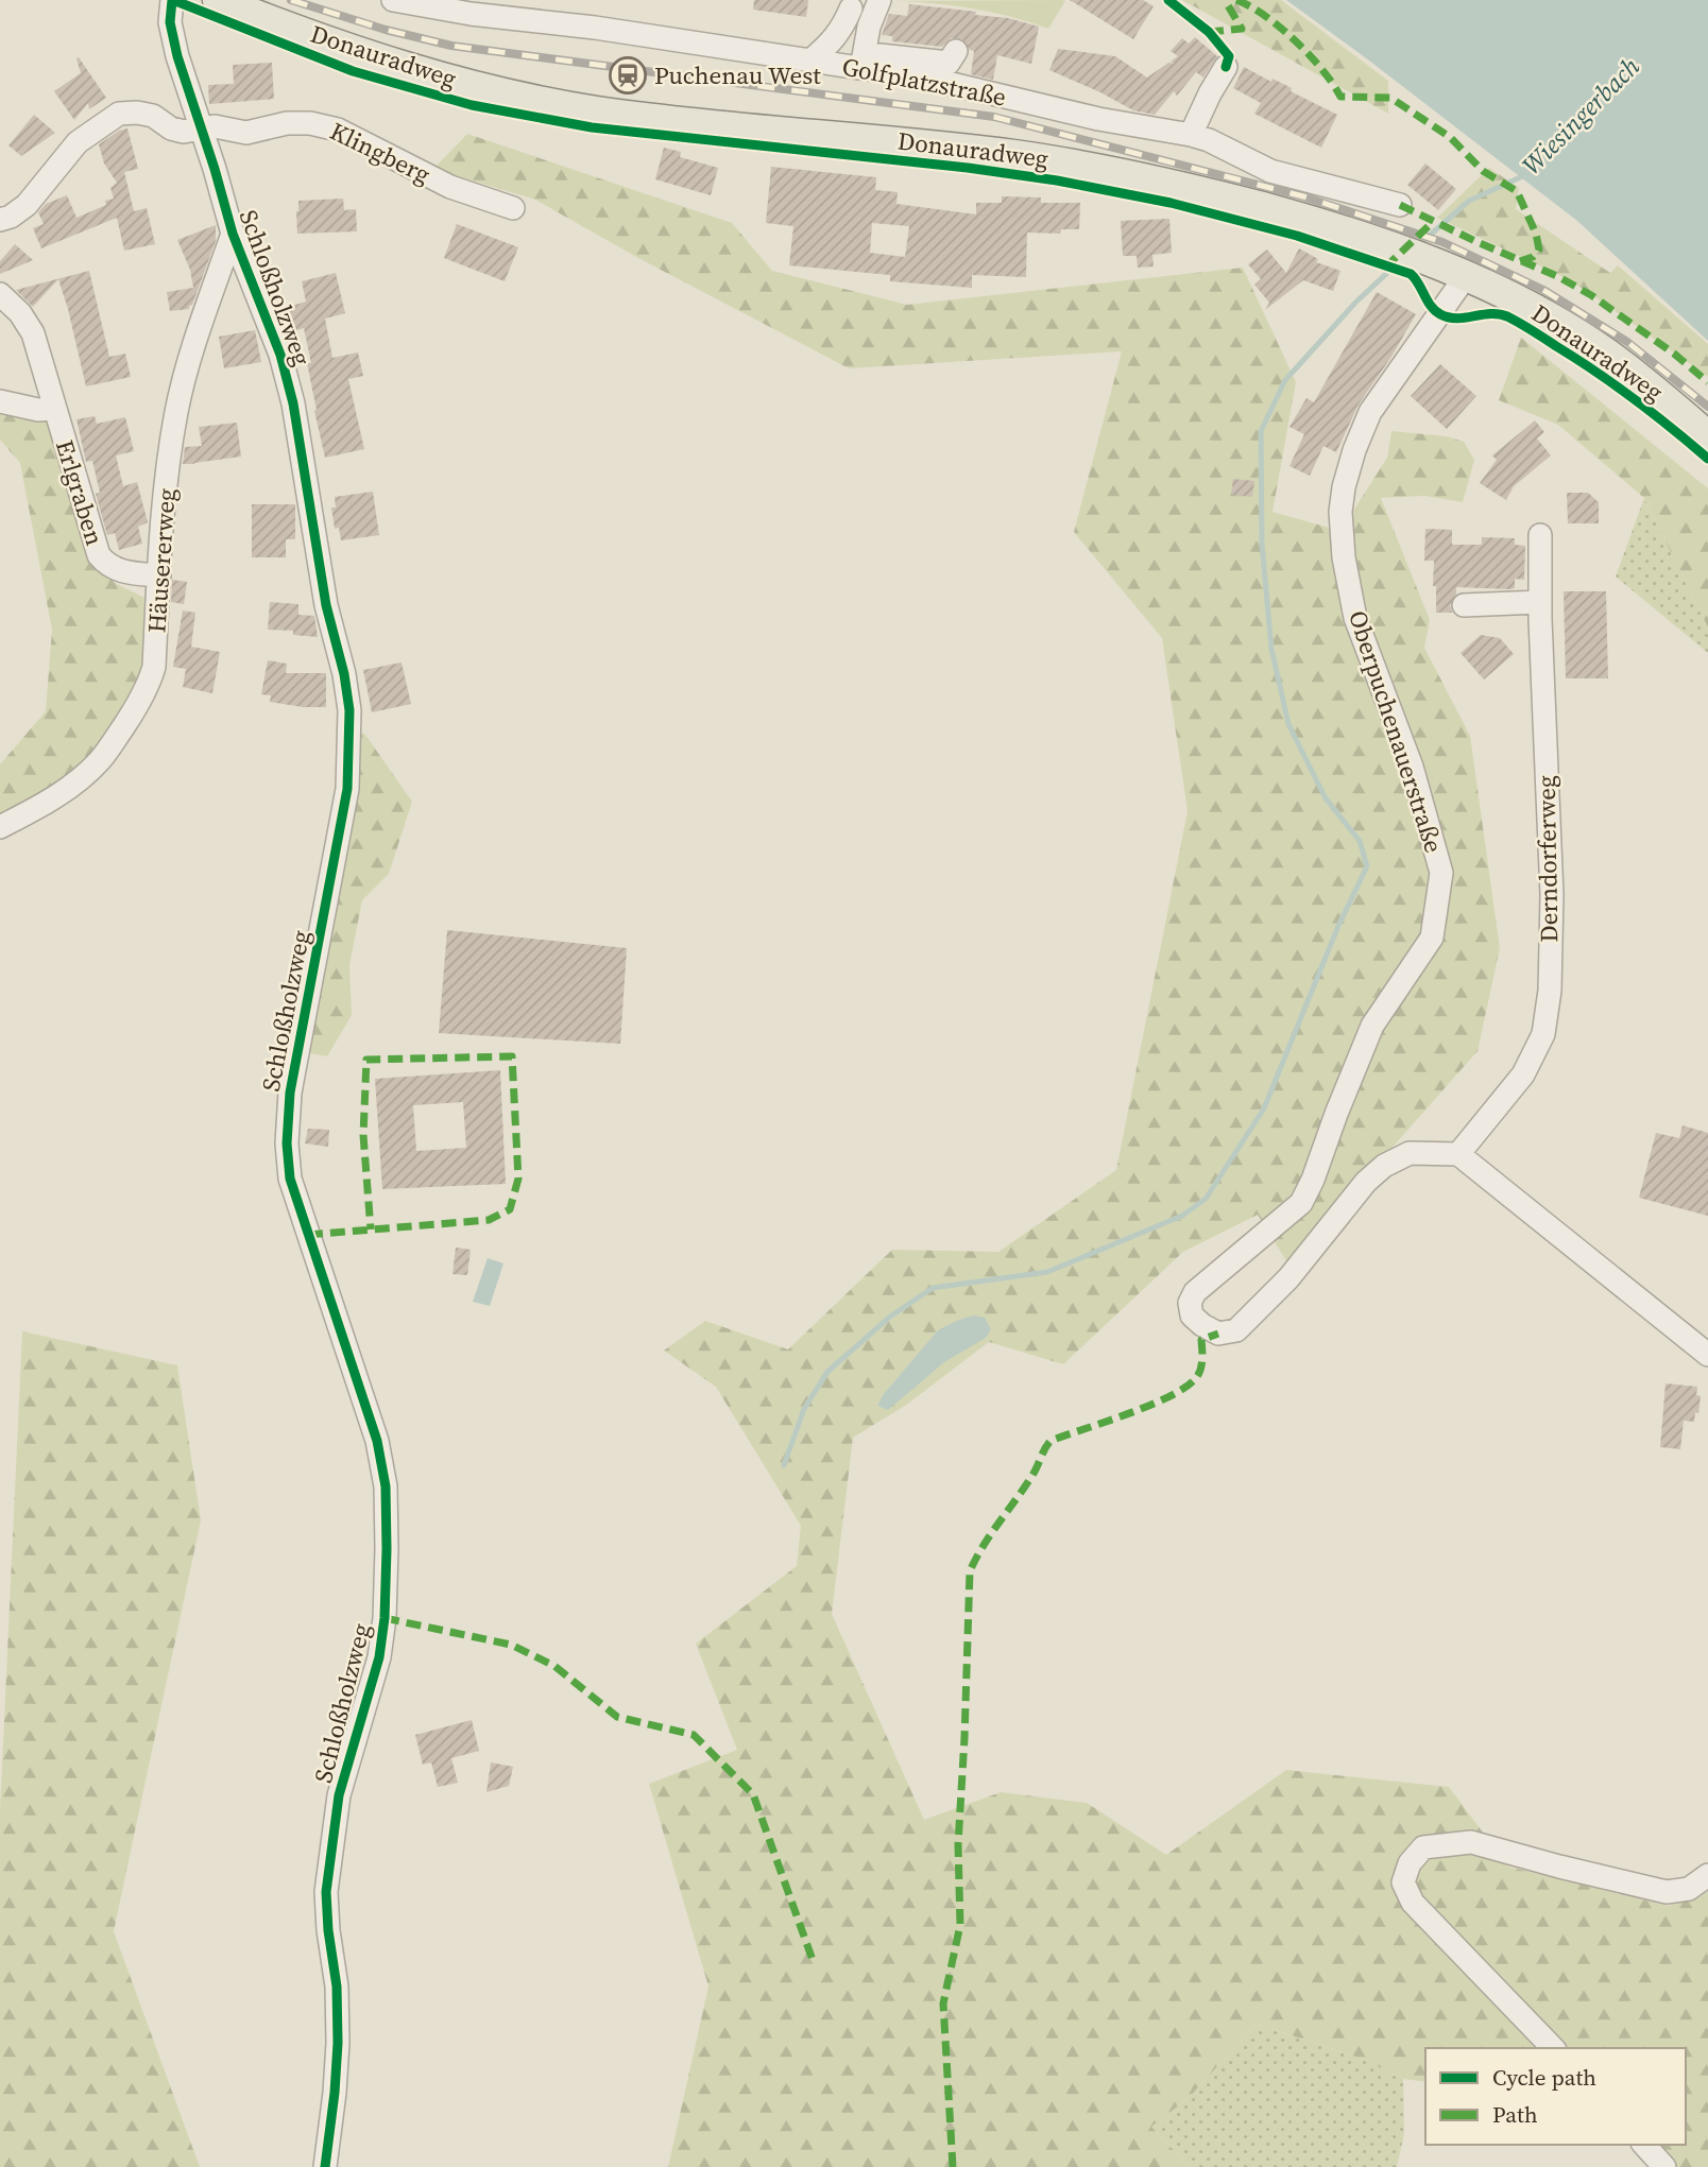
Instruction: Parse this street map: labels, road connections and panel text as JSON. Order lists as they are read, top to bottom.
{
  "streets": {
    "street": [
      "Golfplatzstraße",
      "Klingberg",
      "Schloßholzweg",
      "Erlgraben",
      "Häusererweg",
      "Oberpuchenauerstraße",
      "Derndorferweg"
    ],
    "cycle path": ["Donauradweg"]
  },
  "crossings": [
    ["Klingberg", "Schloßholzweg"],
    ["Schloßholzweg", "Häusererweg"],
    ["Erlgraben", "Häusererweg"],
    ["Oberpuchenauerstraße", "Derndorferweg"]
  ],
  "water": ["Wiesingerbach"],
  "places": {
    "station": ["Puchenau West"]
  },
  "legend": ["Cycle path", "Path"]
}
